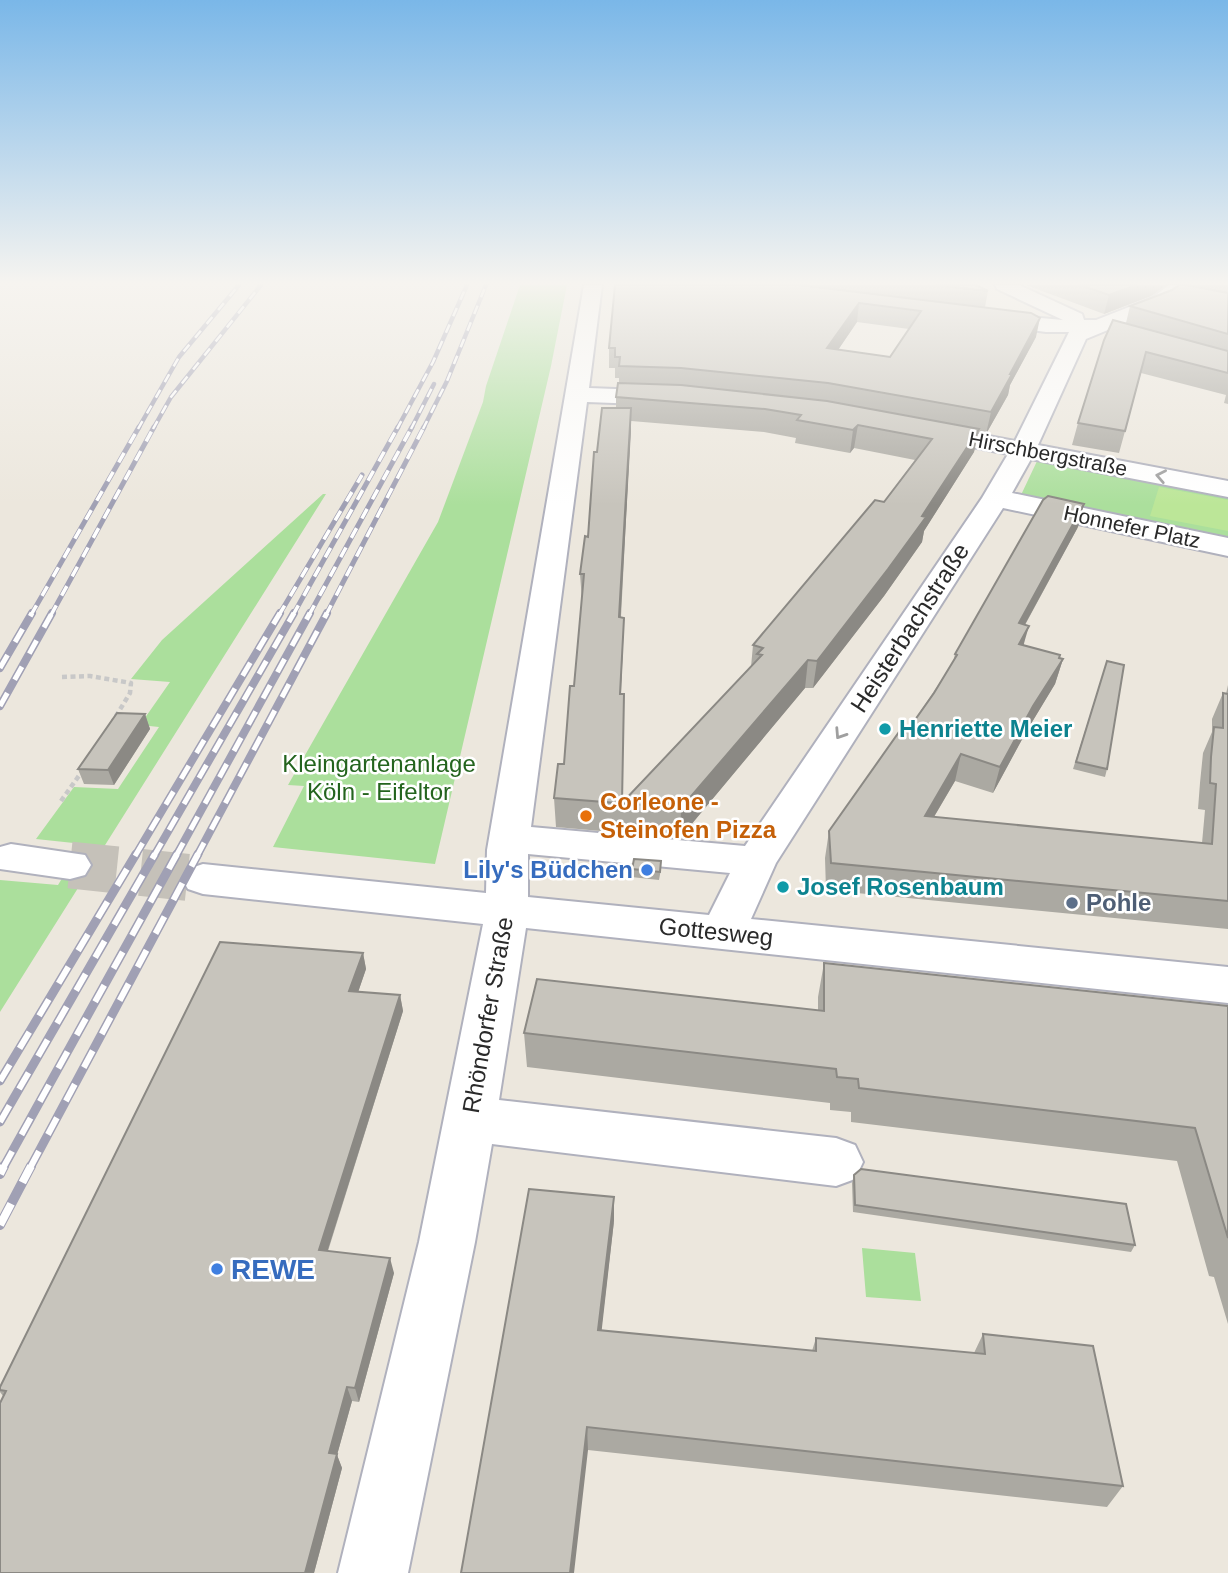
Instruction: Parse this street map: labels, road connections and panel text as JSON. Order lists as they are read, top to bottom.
{
  "streets": {
    "street": [
      "Hirschbergstraße",
      "Honnefer Platz",
      "Heisterbachstraße",
      "Gottesweg",
      "Rhöndorfer Straße"
    ]
  },
  "crossings": [
    ["Hirschbergstraße", "Heisterbachstraße"],
    ["Honnefer Platz", "Heisterbachstraße"],
    ["Heisterbachstraße", "Gottesweg"],
    ["Gottesweg", "Rhöndorfer Straße"]
  ],
  "one_way": ["Hirschbergstraße", "Heisterbachstraße"],
  "parks": ["Kleingartenanlage Köln - Eifeltor"],
  "places": [
    "Henriette Meier",
    "Corleone - Steinofen Pizza",
    "Lily's Büdchen",
    "Josef Rosenbaum",
    "Pohle",
    "REWE"
  ]
}
